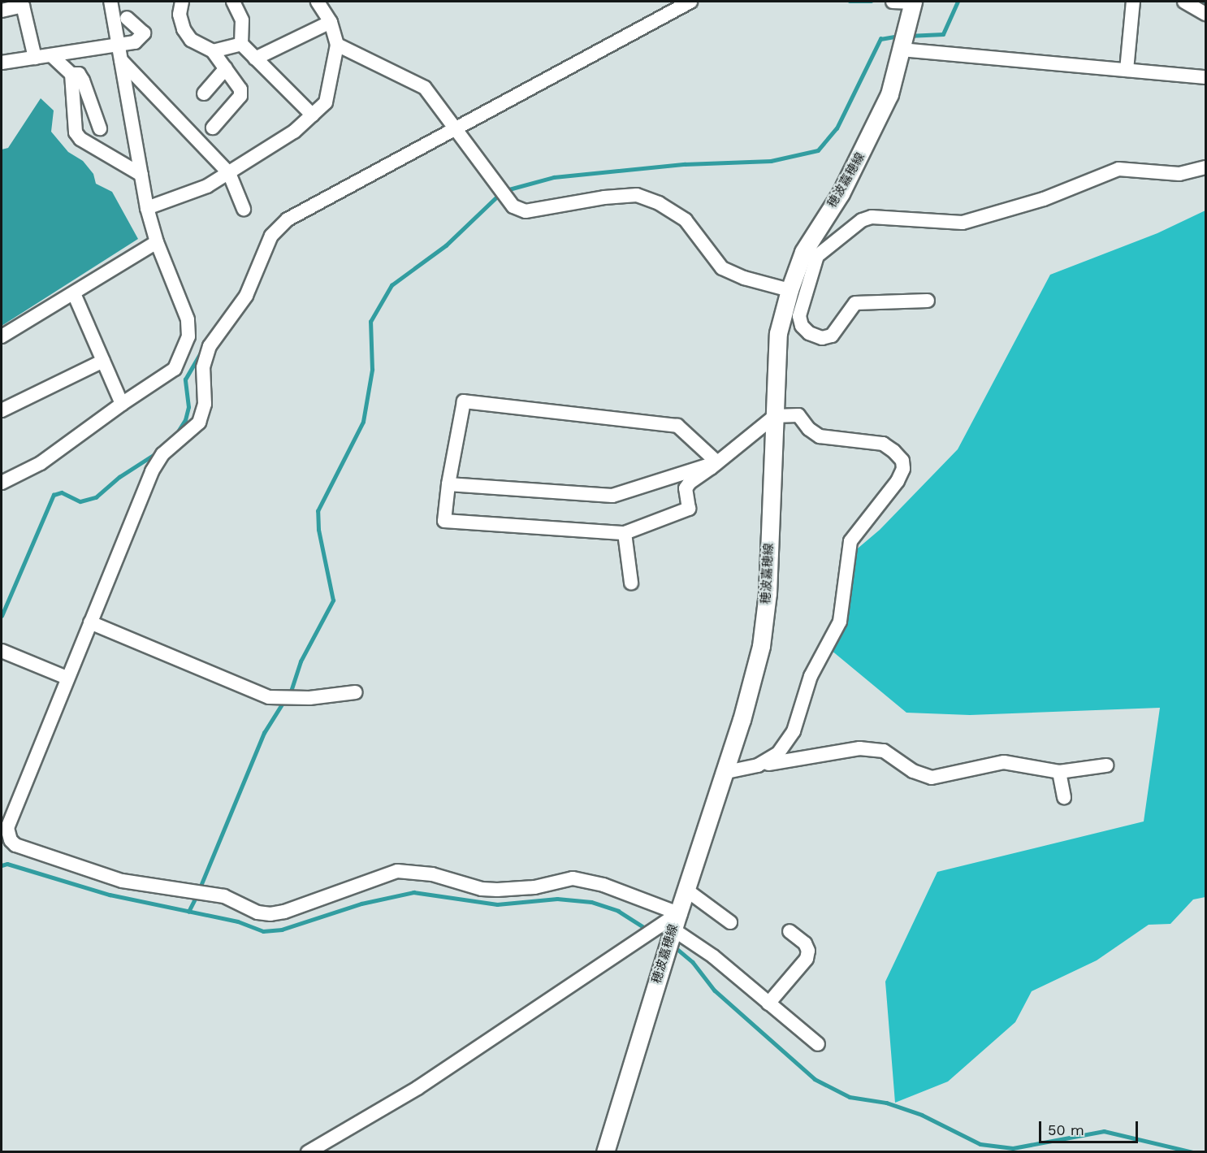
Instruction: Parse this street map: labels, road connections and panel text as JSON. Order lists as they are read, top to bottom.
{
  "streets": {
    "main road": ["穂波嘉穂線"]
  },
  "scale_bar": "50 m"
}
